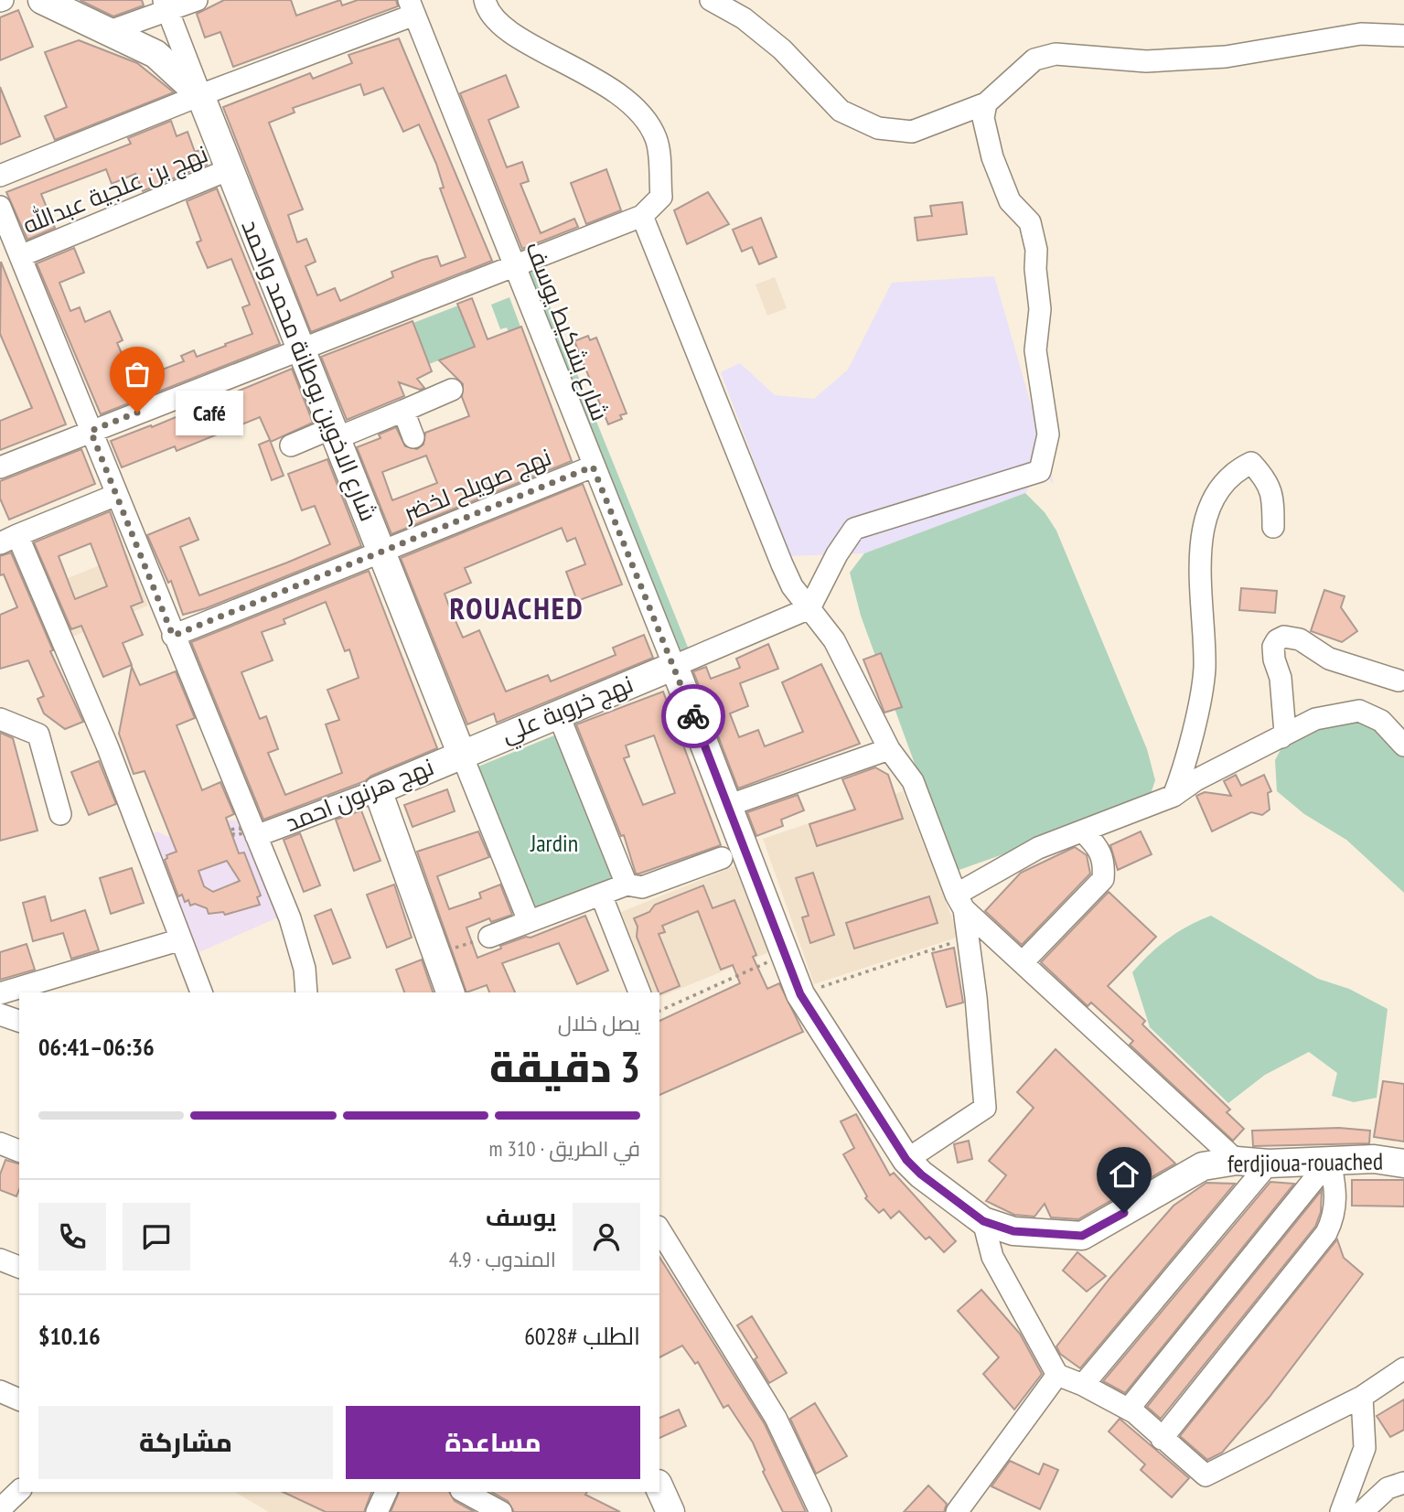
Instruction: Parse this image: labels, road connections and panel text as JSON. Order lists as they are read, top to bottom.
{
  "streets": {
    "main road": [
      "شارع الاخوين بوطانة محمد واحمد",
      "نهج خروبة علي",
      "نهج هرنون احمد",
      "ferdjioua-rouached"
    ],
    "street": ["نهج بن علجية عبدالله", "شارع بشكيط يوسف", "نهج صويلح لخضر"]
  },
  "crossings": [
    ["نهج بن علجية عبدالله", "شارع الاخوين بوطانة محمد واحمد"],
    ["شارع بشكيط يوسف", "نهج صويلح لخضر"],
    ["شارع بشكيط يوسف", "نهج خروبة علي"],
    ["شارع بشكيط يوسف", "ferdjioua-rouached"],
    ["شارع الاخوين بوطانة محمد واحمد", "نهج صويلح لخضر"],
    ["شارع الاخوين بوطانة محمد واحمد", "نهج خروبة علي"],
    ["شارع الاخوين بوطانة محمد واحمد", "نهج هرنون احمد"],
    ["نهج خروبة علي", "نهج هرنون احمد"],
    ["نهج خروبة علي", "ferdjioua-rouached"]
  ],
  "districts": ["ROUACHED"],
  "parks": ["Jardin"],
  "places": ["Café"],
  "page": {
    "bubble": "Café",
    "heading": ["3 دقيقة", "يصل خلال", "06:36–06:41"],
    "panel": [
      "يوسف",
      "المندوب · 4.9",
      "الطلب #6028",
      "$10.16"
    ],
    "bar": "في الطريق · 310 m",
    "buttons": ["مساعدة", "مشاركة"]
  }
}
